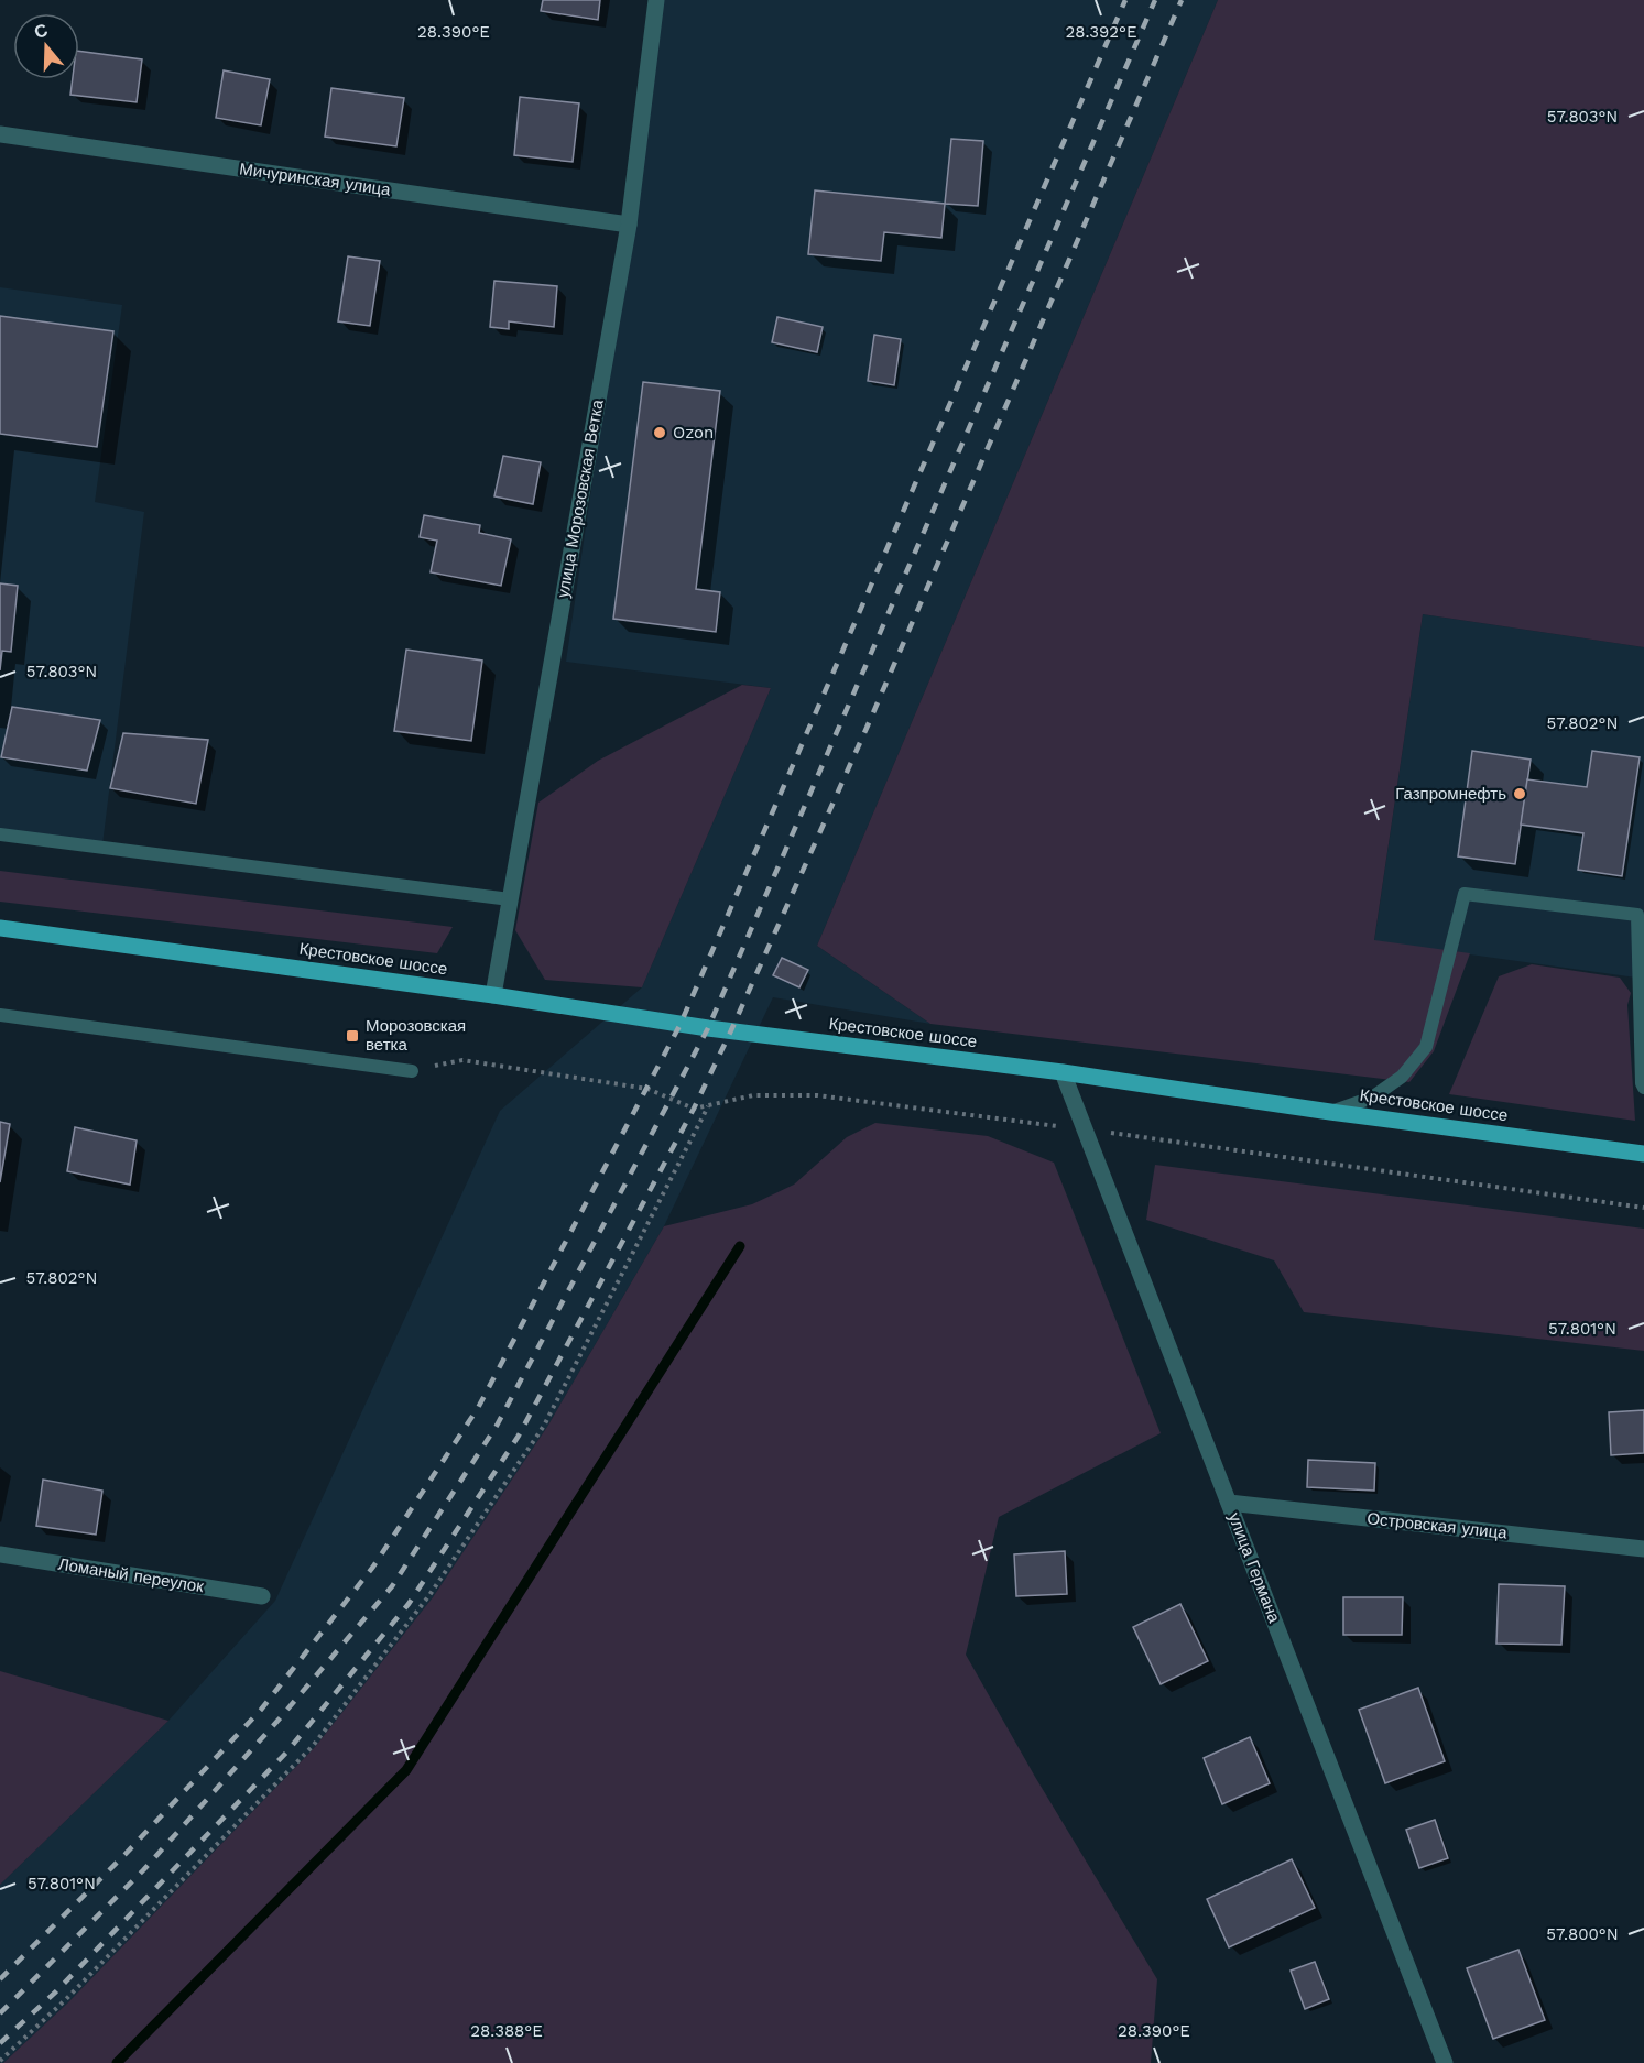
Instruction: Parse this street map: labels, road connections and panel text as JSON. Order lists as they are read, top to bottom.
{
  "streets": {
    "main road": ["Крестовское шоссе"],
    "street": [
      "Мичуринская улица",
      "улица Морозовская Ветка",
      "Островская улица",
      "улица Германа",
      "Ломаный переулок"
    ]
  },
  "crossings": [
    ["Мичуринская улица", "улица Морозовская Ветка"],
    ["улица Морозовская Ветка", "Крестовское шоссе"],
    ["Крестовское шоссе", "улица Германа"],
    ["Островская улица", "улица Германа"]
  ],
  "places": {
    "other": ["Ozon", "Газпромнефть"],
    "transit": ["Морозовская ветка"]
  },
  "north": "top",
  "coordinates": [
    "28.392°E",
    "28.390°E",
    "57.803°N",
    "57.802°N",
    "57.801°N",
    "57.800°N",
    "28.388°E"
  ]
}
